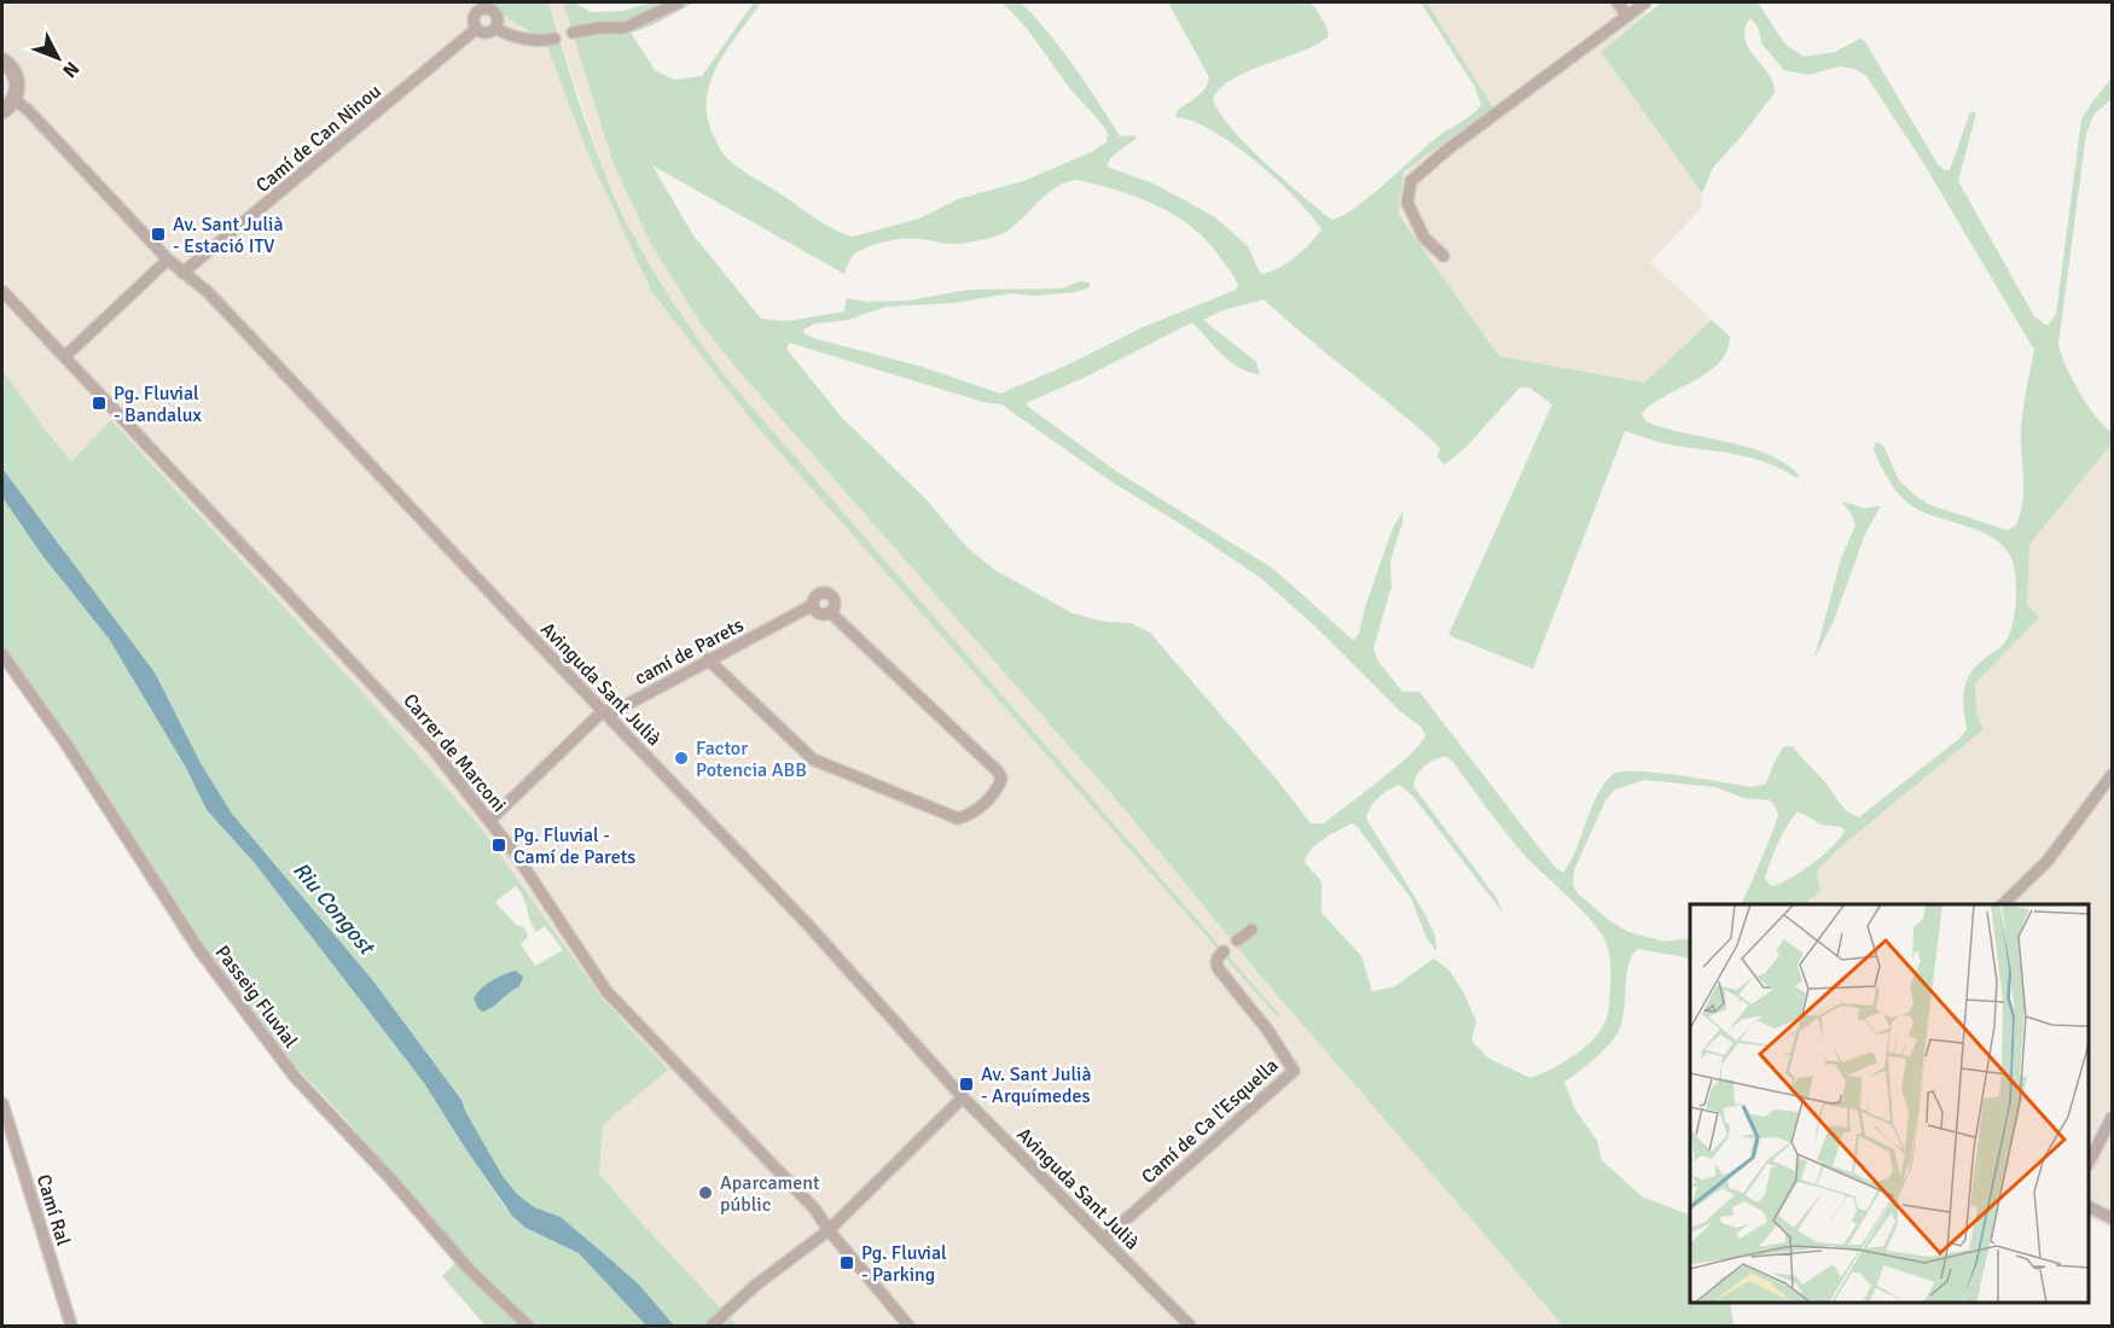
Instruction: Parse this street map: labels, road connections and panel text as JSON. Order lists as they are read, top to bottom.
{
  "streets": {
    "street": [
      "Camí de Can Ninou",
      "camí de Parets",
      "Avinguda Sant Julià",
      "Carrer de Marconi",
      "Passeig Fluvial",
      "Camí de Ca l'Esquella",
      "Camí Ral"
    ]
  },
  "crossings": [
    ["Camí de Can Ninou", "Avinguda Sant Julià"],
    ["camí de Parets", "Avinguda Sant Julià"],
    ["camí de Parets", "Carrer de Marconi"],
    ["Avinguda Sant Julià", "Camí de Ca l'Esquella"]
  ],
  "water": ["Riu Congost"],
  "places": {
    "transit": [
      "Av. Sant Julià - Estació ITV",
      "Pg. Fluvial - Bandalux",
      "Pg. Fluvial - Camí de Parets",
      "Av. Sant Julià - Arquímedes",
      "Pg. Fluvial - Parking"
    ],
    "other": ["Factor Potencia ABB", "Aparcament públic"]
  },
  "north": "bottom right"
}
